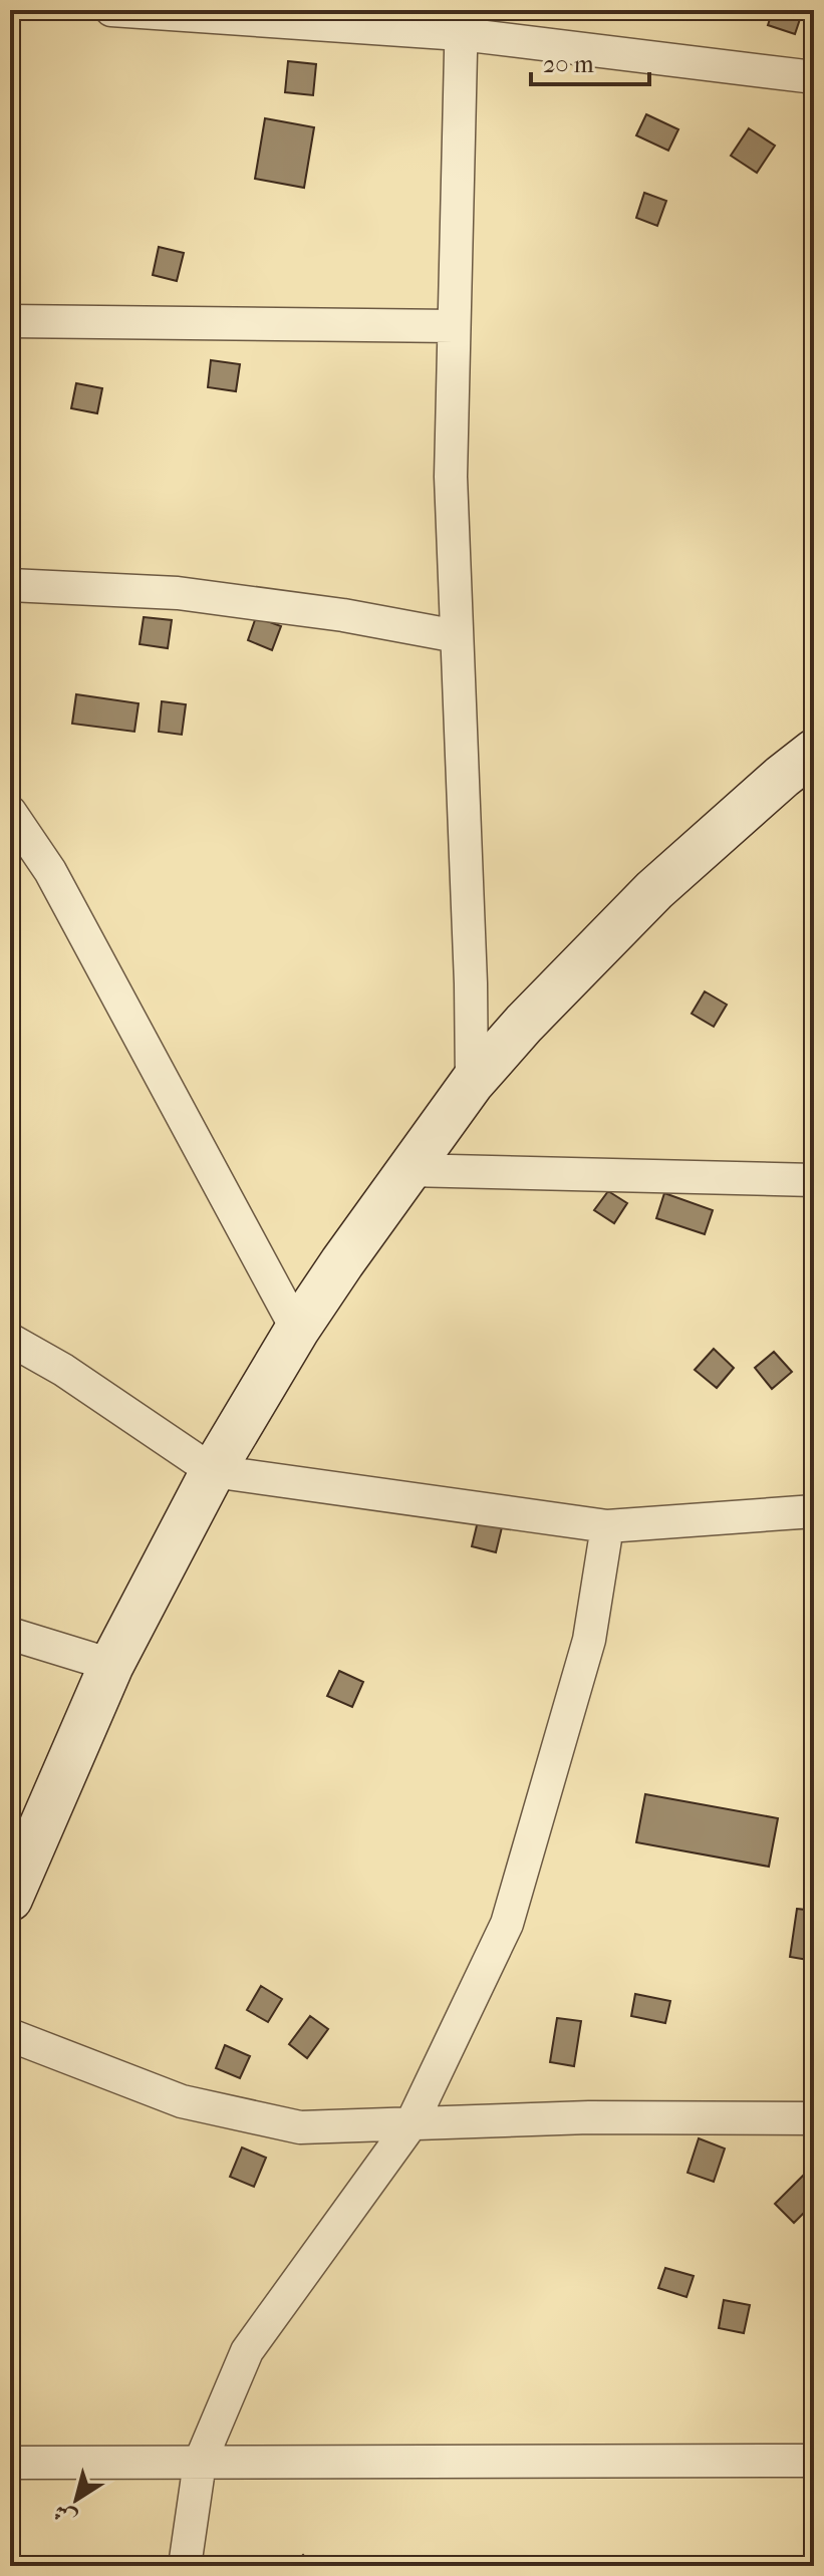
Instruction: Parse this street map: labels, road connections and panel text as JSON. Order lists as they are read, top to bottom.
{
  "scale_bar": "20 m",
  "north": "bottom left"
}
